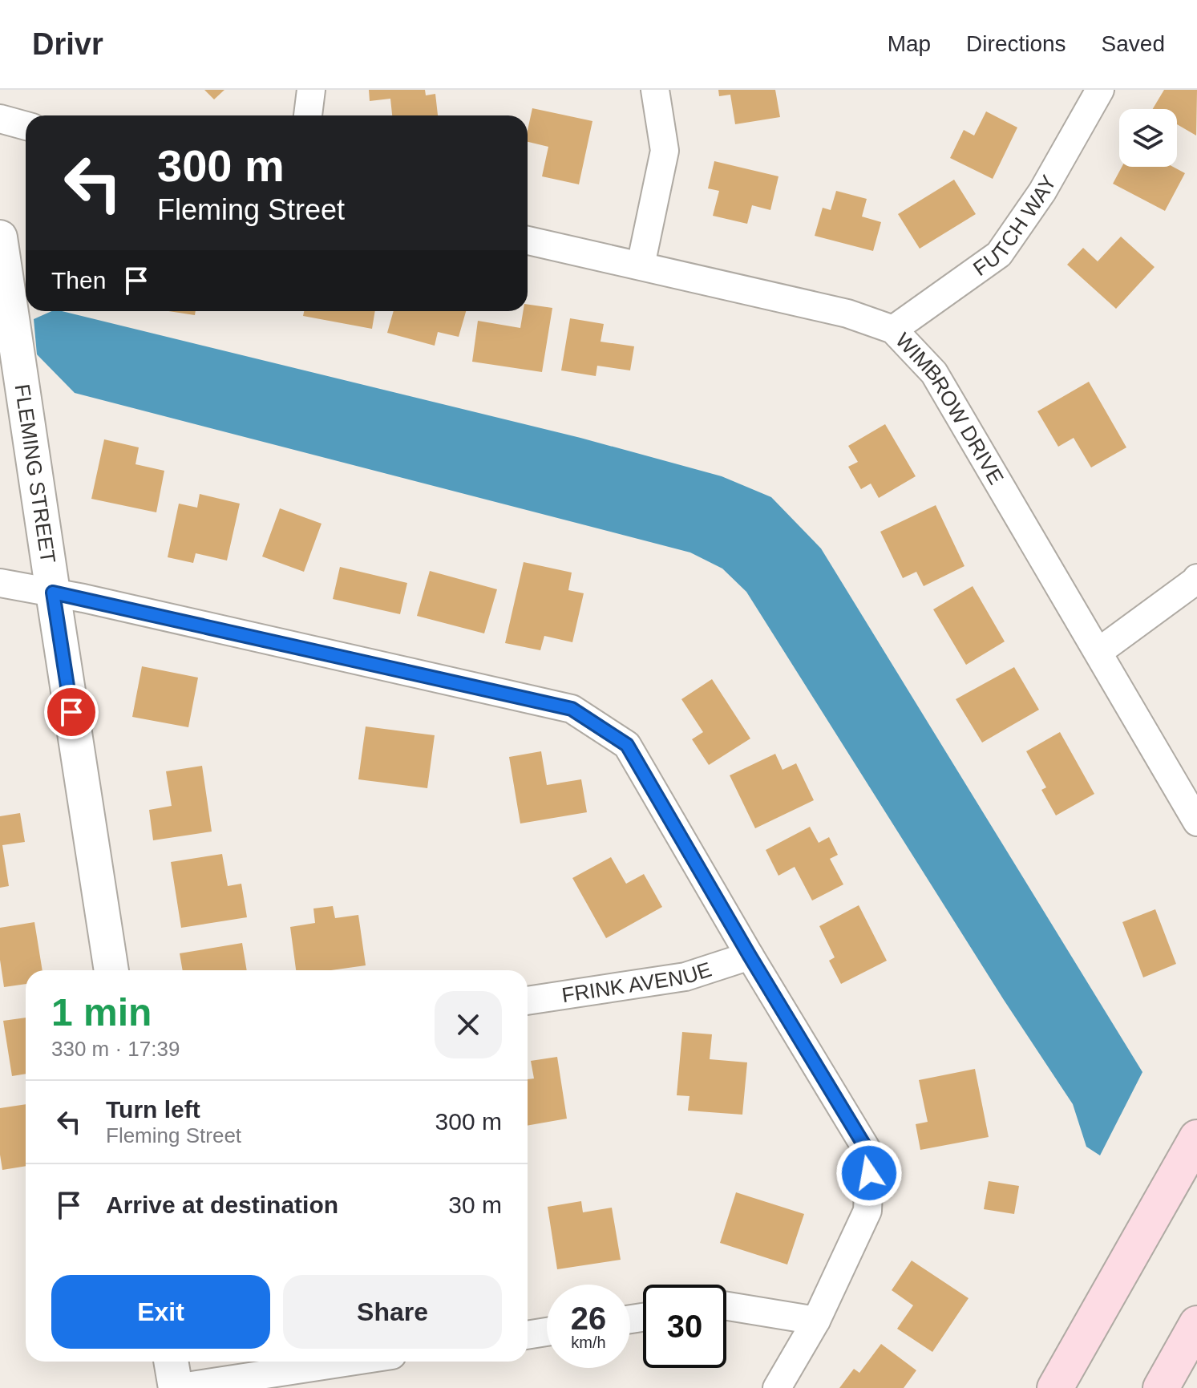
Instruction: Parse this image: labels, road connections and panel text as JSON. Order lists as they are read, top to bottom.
{
  "streets": {
    "street": [
      "FUTCH WAY",
      "WIMBROW DRIVE",
      "FLEMING STREET",
      "FRINK AVENUE"
    ]
  },
  "crossings": [
    ["FUTCH WAY", "WIMBROW DRIVE"]
  ],
  "page": {
    "header": "Drivr",
    "nav": ["Map", "Directions", "Saved"],
    "turn": ["300 m", "Fleming Street"],
    "then": "Then",
    "heading": ["1 min", "330 m · 17:39"],
    "list": [
      {
        "name": "Turn left",
        "note": "Fleming Street",
        "value": "300 m"
      },
      {
        "name": "Arrive at destination",
        "value": "30 m"
      }
    ],
    "buttons": ["Exit", "Share"],
    "speed": "26 km/h",
    "limit": "30"
  }
}
